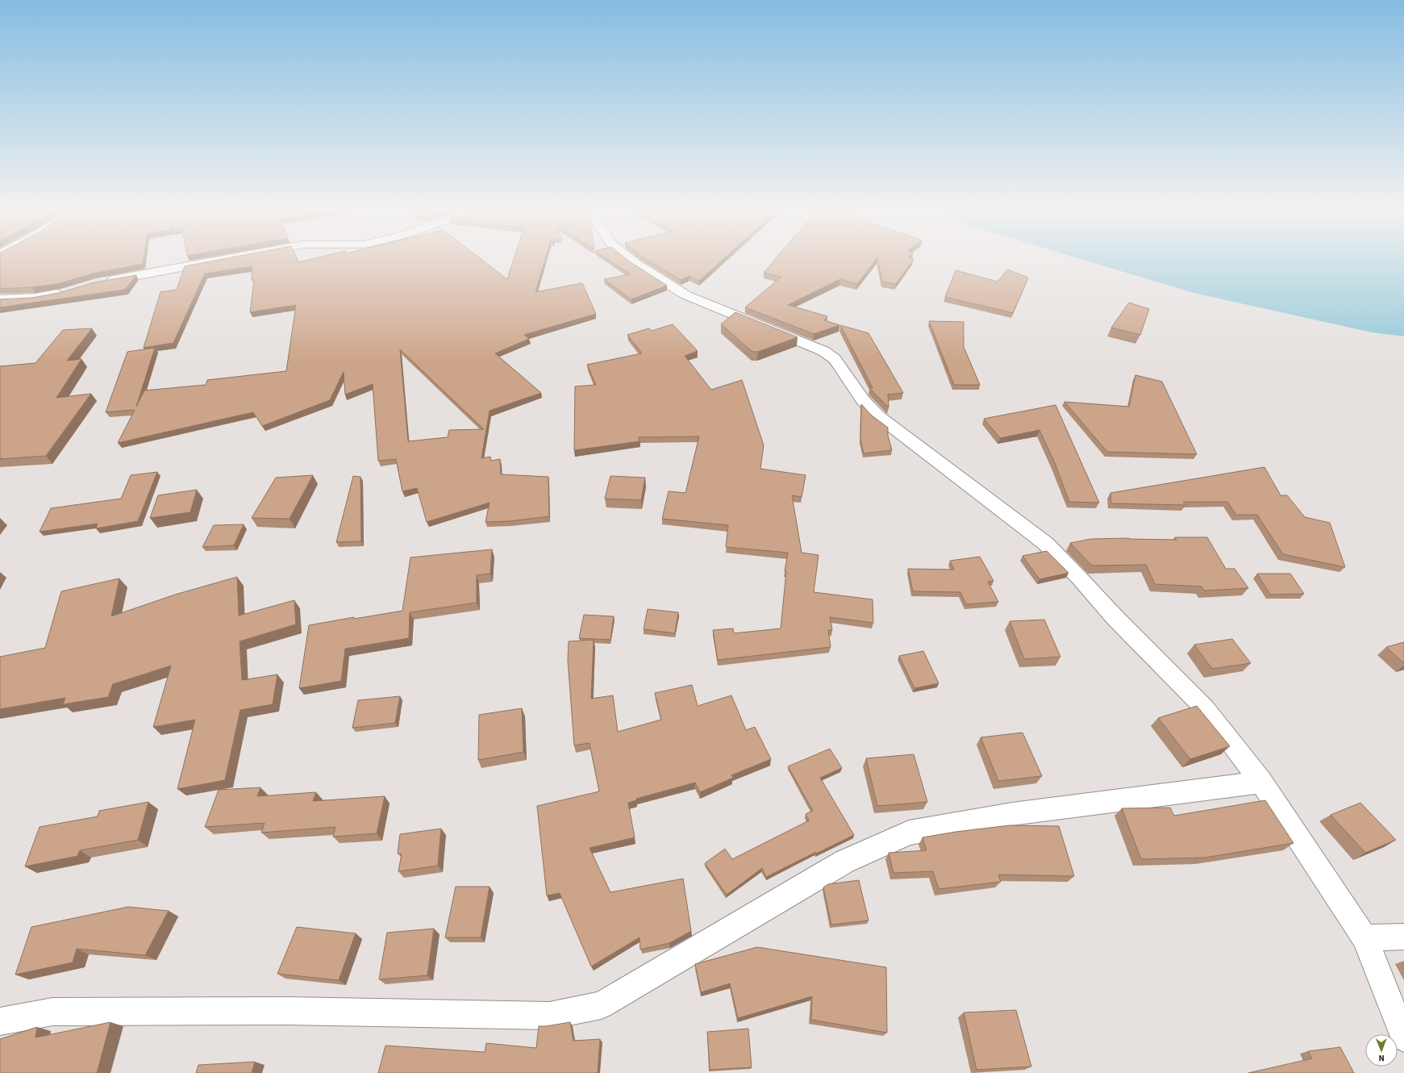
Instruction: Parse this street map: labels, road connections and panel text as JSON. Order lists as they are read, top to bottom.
{
  "north": "bottom"
}
